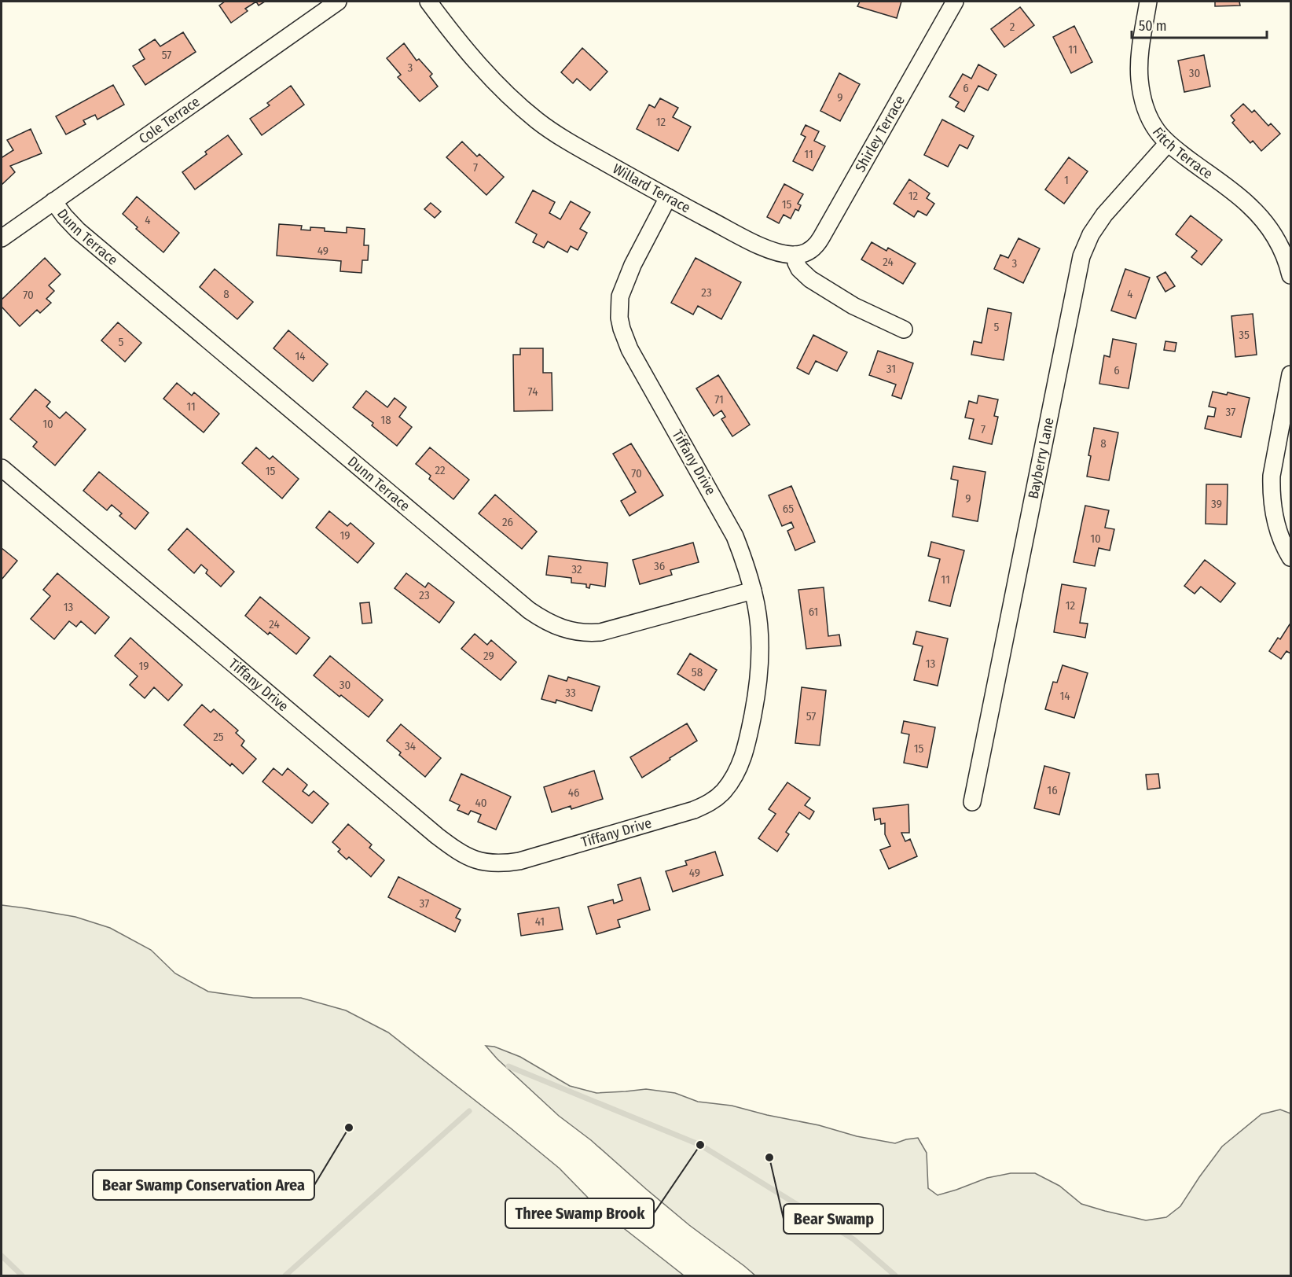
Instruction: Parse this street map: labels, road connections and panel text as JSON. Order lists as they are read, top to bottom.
{
  "streets": {
    "street": [
      "Cole Terrace",
      "Shirley Terrace",
      "Fitch Terrace",
      "Willard Terrace",
      "Dunn Terrace",
      "Bayberry Lane",
      "Tiffany Drive"
    ]
  },
  "crossings": [
    ["Cole Terrace", "Dunn Terrace"],
    ["Shirley Terrace", "Willard Terrace"],
    ["Fitch Terrace", "Bayberry Lane"],
    ["Willard Terrace", "Tiffany Drive"],
    ["Dunn Terrace", "Tiffany Drive"]
  ],
  "places": ["Bear Swamp Conservation Area", "Three Swamp Brook", "Bear Swamp"],
  "house_numbers": [
    "2",
    "11",
    "57",
    "3",
    "30",
    "6",
    "9",
    "12",
    "11",
    "7",
    "1",
    "12",
    "15",
    "4",
    "49",
    "24",
    "3",
    "23",
    "8",
    "4",
    "70",
    "5",
    "35",
    "5",
    "14",
    "31",
    "6",
    "74",
    "71",
    "11",
    "37",
    "18",
    "10",
    "7",
    "8",
    "22",
    "15",
    "70",
    "9",
    "39",
    "65",
    "26",
    "19",
    "10",
    "36",
    "32",
    "11",
    "23",
    "12",
    "13",
    "61",
    "24",
    "29",
    "13",
    "19",
    "58",
    "30",
    "33",
    "14",
    "57",
    "25",
    "34",
    "15",
    "16",
    "46",
    "40",
    "49",
    "37",
    "41"
  ],
  "scale_bar": "50 m"
}
